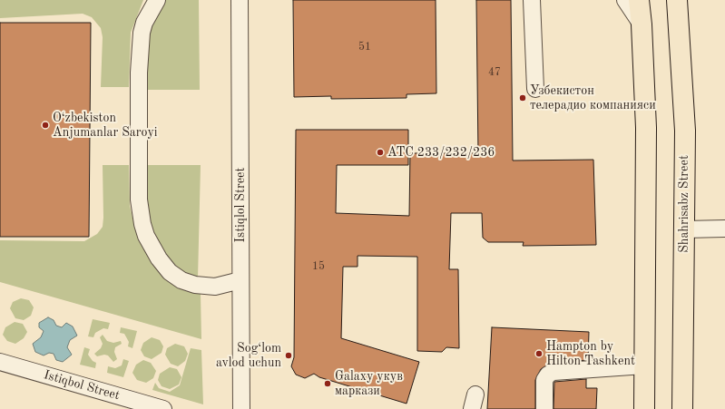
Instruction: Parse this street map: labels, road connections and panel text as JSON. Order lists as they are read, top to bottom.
{
  "streets": {
    "main road": ["Shahrisabz Street"],
    "street": ["Istiqlol Street", "Istiqbol Street"]
  },
  "places": [
    "Узбекистон телерадио компанияси",
    "O‘zbekiston Anjumanlar Saroyi",
    "АТС 233/232/236",
    "Hampton by Hilton Tashkent",
    "Sog‘lom avlod uchun",
    "Galaxy укув маркази"
  ],
  "house_numbers": ["51", "47", "15"]
}
